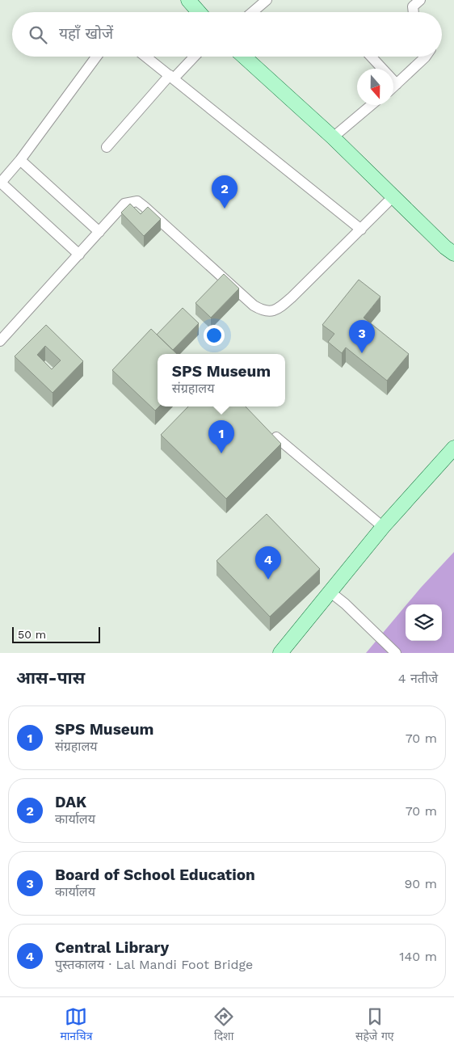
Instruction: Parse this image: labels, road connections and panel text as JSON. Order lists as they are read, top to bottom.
{
  "scale_bar": "50 m",
  "north": "bottom",
  "page": {
    "search": "यहाँ खोजें",
    "pins": [
      "2",
      "3",
      "1",
      "4"
    ],
    "popup": ["SPS Museum", "संग्रहालय"],
    "scale": "50 m",
    "heading": ["आस-पास", "4 नतीजे"],
    "list": [
      {
        "mark": "1",
        "name": "SPS Museum",
        "note": "संग्रहालय",
        "value": "70 m"
      },
      {
        "mark": "2",
        "name": "DAK",
        "note": "कार्यालय",
        "value": "70 m"
      },
      {
        "mark": "3",
        "name": "Board of School Education",
        "note": "कार्यालय",
        "value": "90 m"
      },
      {
        "mark": "4",
        "name": "Central Library",
        "note": "पुस्तकालय · Lal Mandi Foot Bridge",
        "value": "140 m"
      }
    ],
    "nav": ["मानचित्र", "दिशा", "सहेजे गए"]
  }
}
